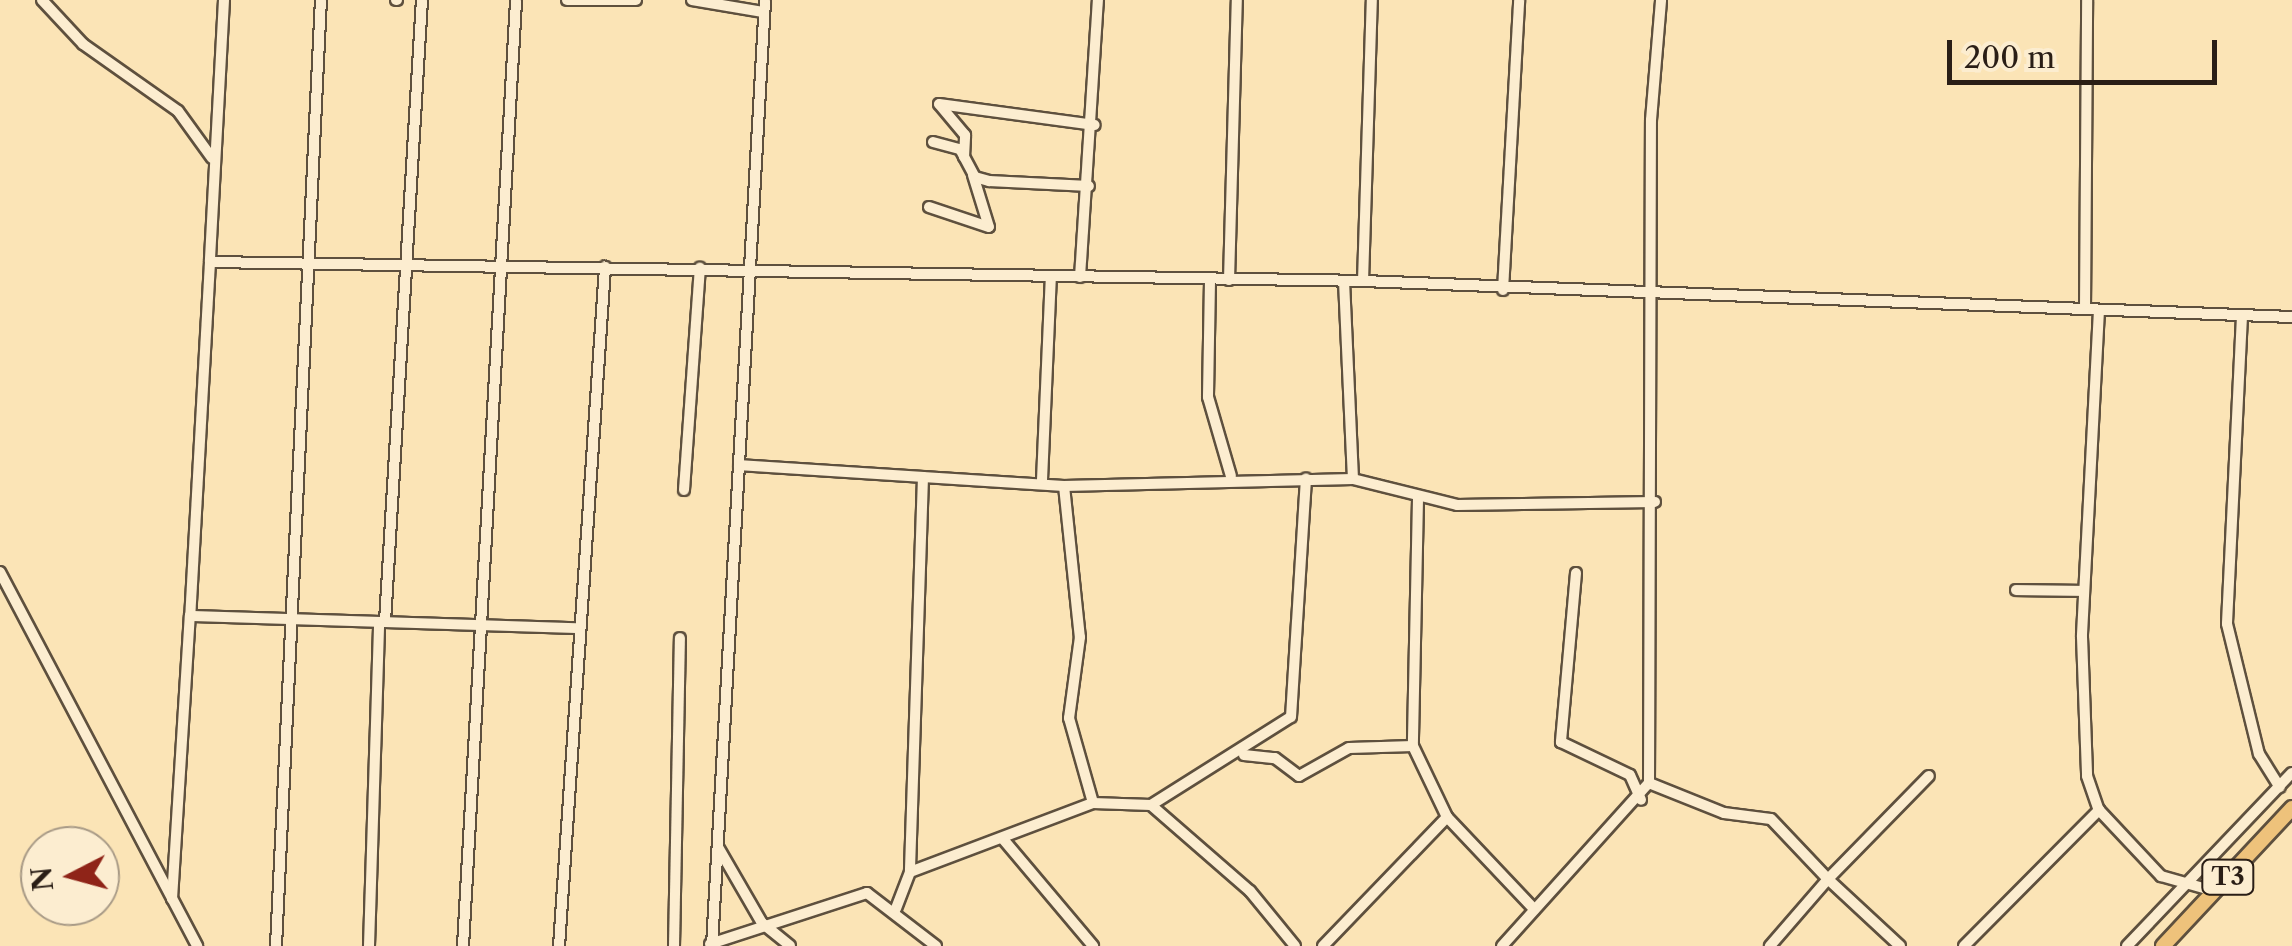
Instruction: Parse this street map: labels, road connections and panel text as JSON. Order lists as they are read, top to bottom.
{
  "streets": {
    "highway": ["T3"]
  },
  "scale_bar": "200 m",
  "north": "left"
}
